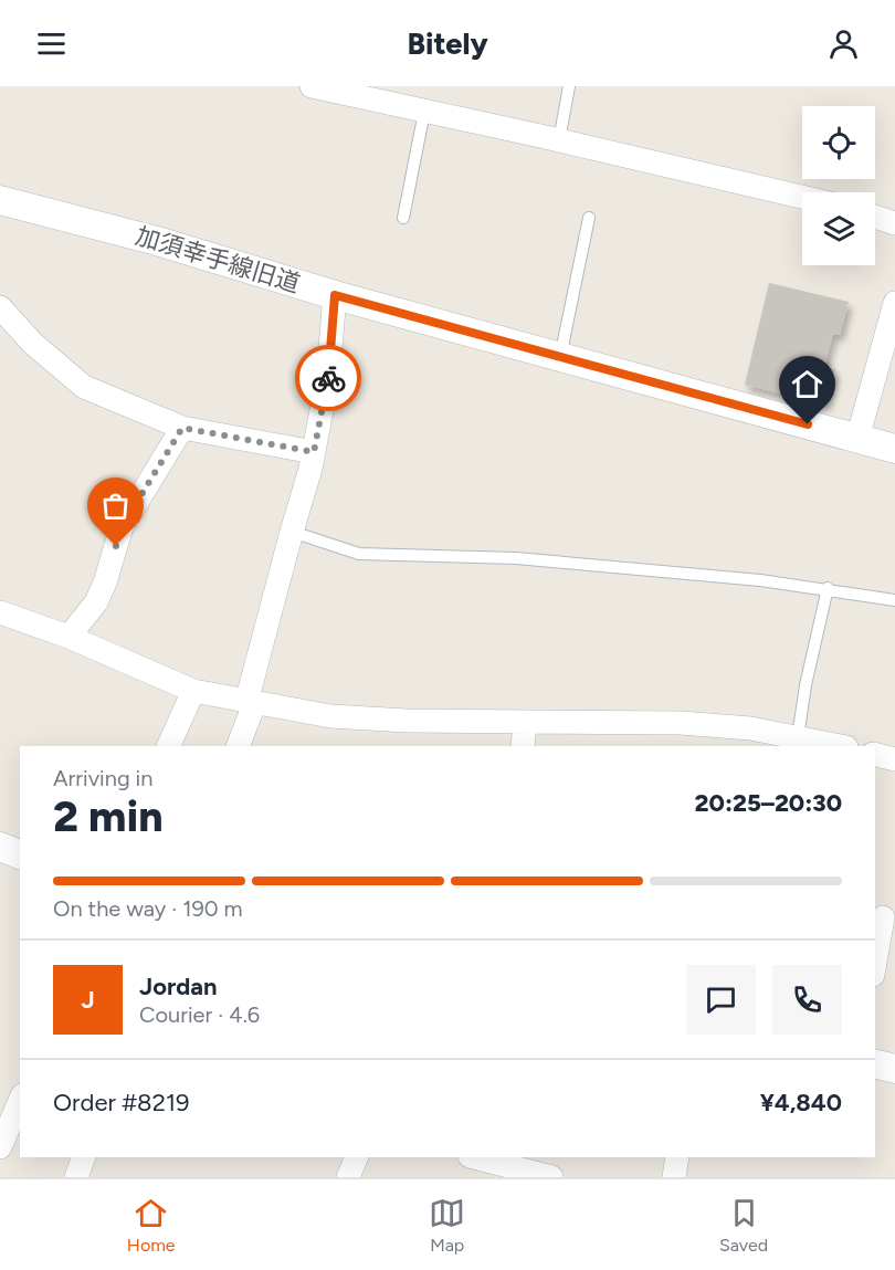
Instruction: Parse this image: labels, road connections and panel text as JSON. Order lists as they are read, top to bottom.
{
  "streets": {
    "street": ["加須幸手線旧道"]
  },
  "page": {
    "header": "Bitely",
    "heading": ["2 min", "Arriving in", "20:25–20:30"],
    "panel": [
      "Jordan",
      "Courier · 4.6",
      "Order #8219",
      "¥4,840"
    ],
    "bar": "On the way · 190 m",
    "round": "J",
    "tabs": ["Home", "Map", "Saved"]
  }
}
